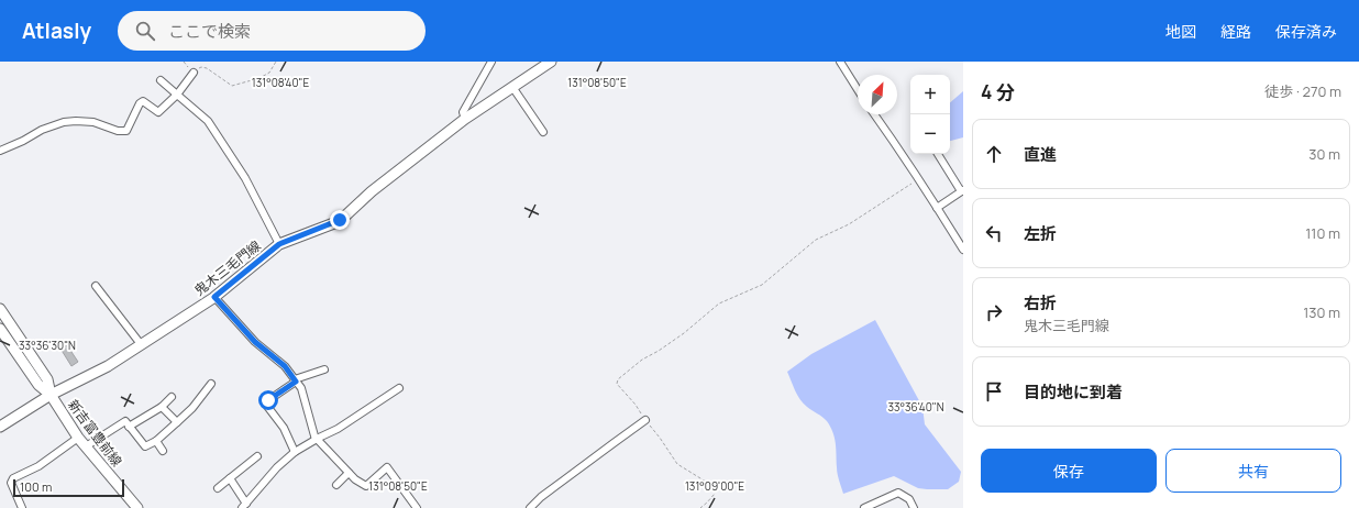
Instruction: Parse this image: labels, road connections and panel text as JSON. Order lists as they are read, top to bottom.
{
  "streets": {
    "main road": ["鬼木三毛門線", "新吉富豊前線"]
  },
  "crossings": [
    ["鬼木三毛門線", "新吉富豊前線"]
  ],
  "scale_bar": "100 m",
  "north": "top right",
  "page": {
    "header": "Atlasly",
    "search": "ここで検索",
    "nav": ["地図", "経路", "保存済み"],
    "heading": ["4 分", "徒歩 · 270 m"],
    "map_buttons": ["+", "−"],
    "list": [
      ["直進", "30 m"],
      ["左折", "110 m"],
      ["右折", "鬼木三毛門線", "130 m"],
      "目的地に到着"
    ],
    "buttons": ["保存", "共有"],
    "scale": "100 m"
  },
  "coordinates": [
    "131°08'40\"E",
    "131°08'50\"E",
    "33°36'30\"N",
    "33°36'40\"N",
    "131°09'00\"E"
  ]
}
